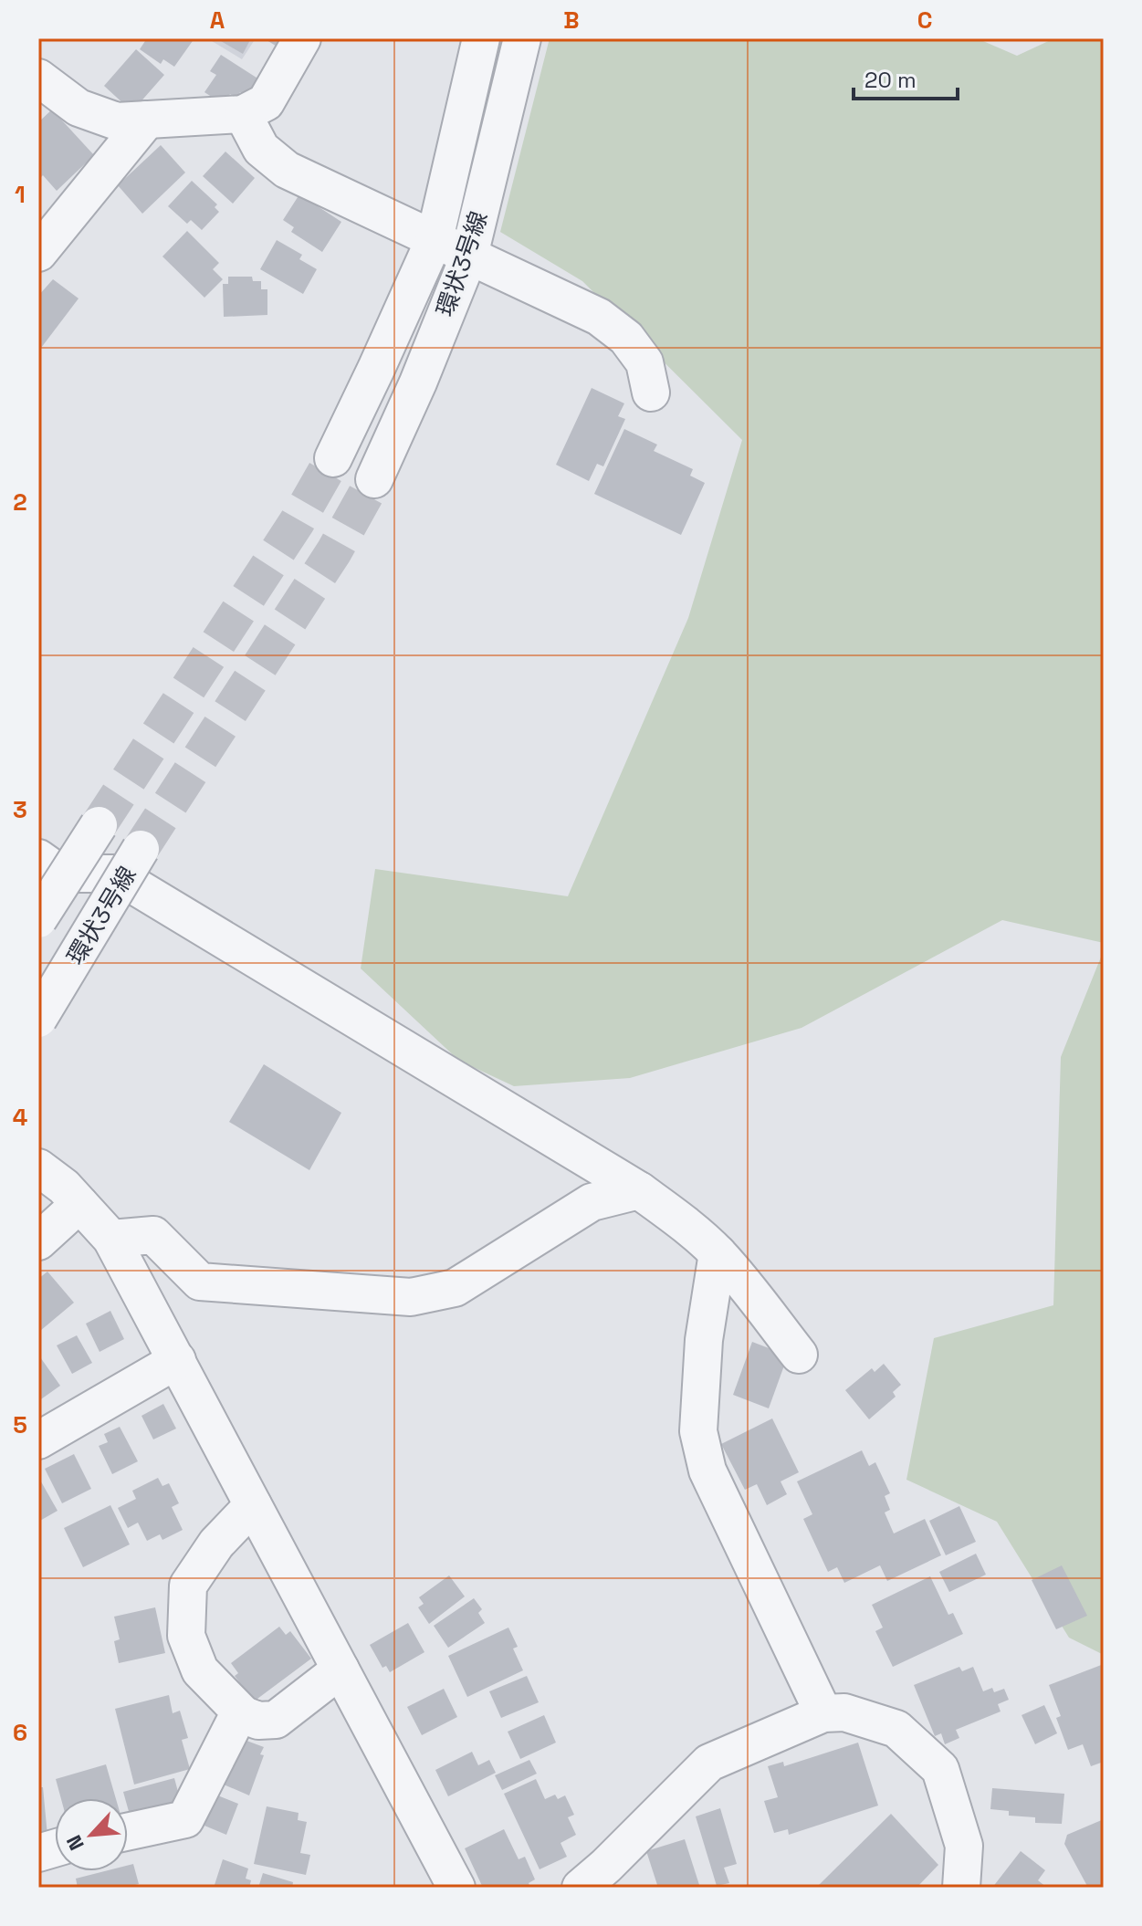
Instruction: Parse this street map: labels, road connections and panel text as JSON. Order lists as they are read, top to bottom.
{
  "streets": {
    "street": ["環状3号線"]
  },
  "scale_bar": "20 m",
  "north": "bottom left",
  "grid": {
    "columns": ["A", "B", "C"],
    "rows": [
      "1",
      "2",
      "3",
      "4",
      "5",
      "6"
    ]
  }
}
